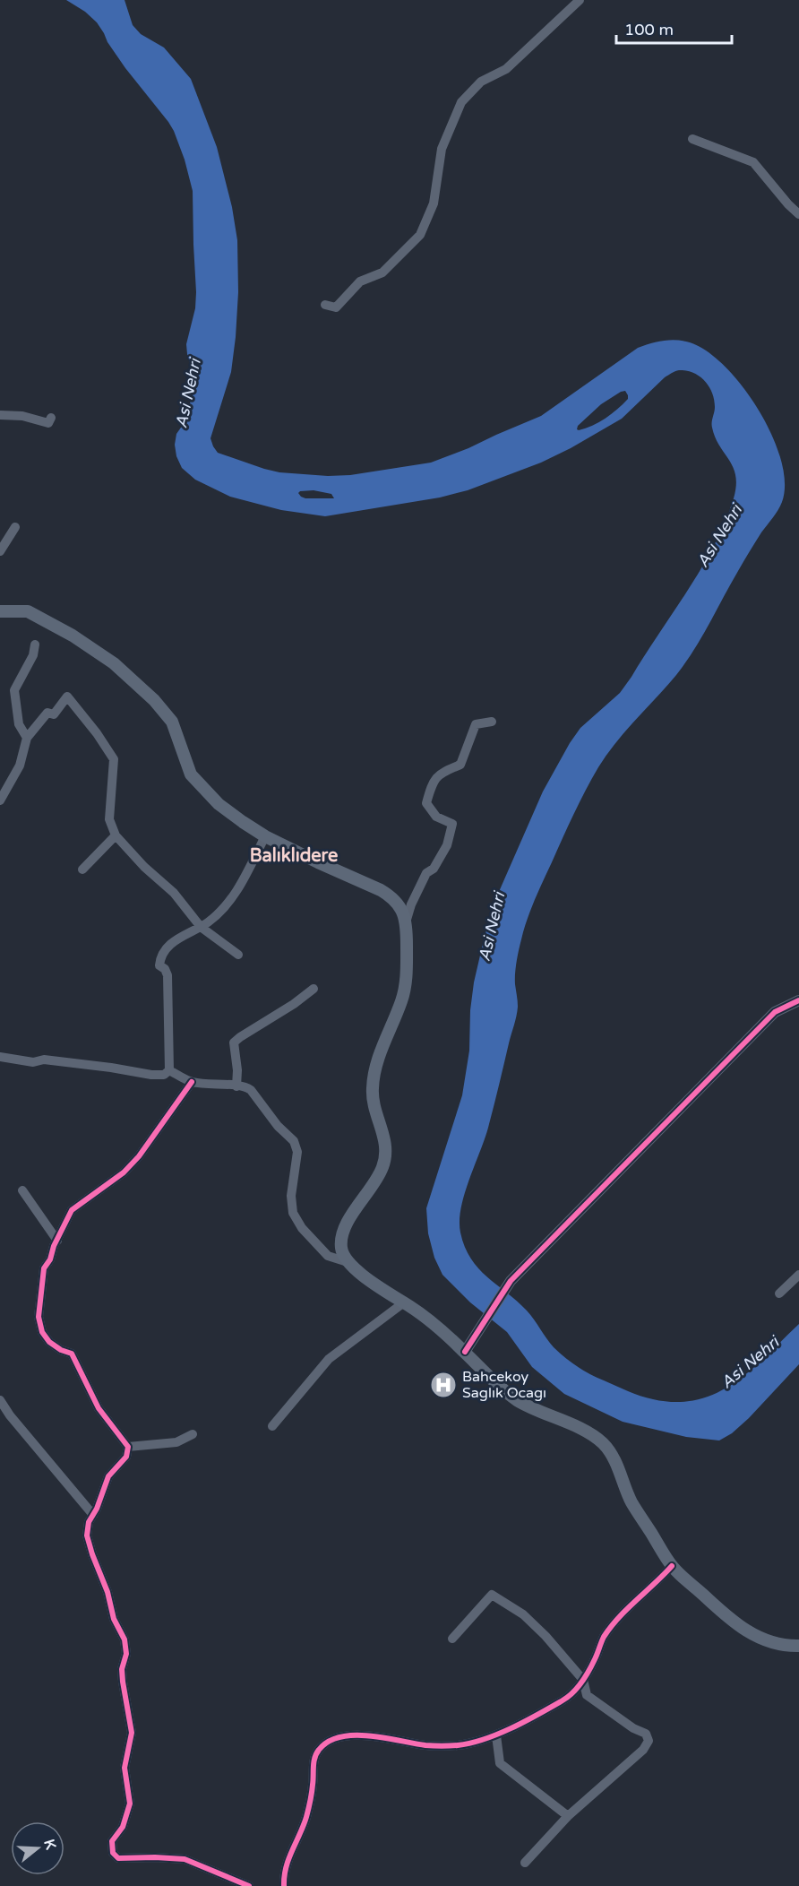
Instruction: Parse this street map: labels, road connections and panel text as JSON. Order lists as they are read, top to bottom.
{
  "districts": ["Balıklıdere"],
  "water": ["Asi Nehri"],
  "places": {
    "hospital": ["Bahcekoy Saglık Ocagı"]
  },
  "scale_bar": "100 m",
  "north": "right"
}
